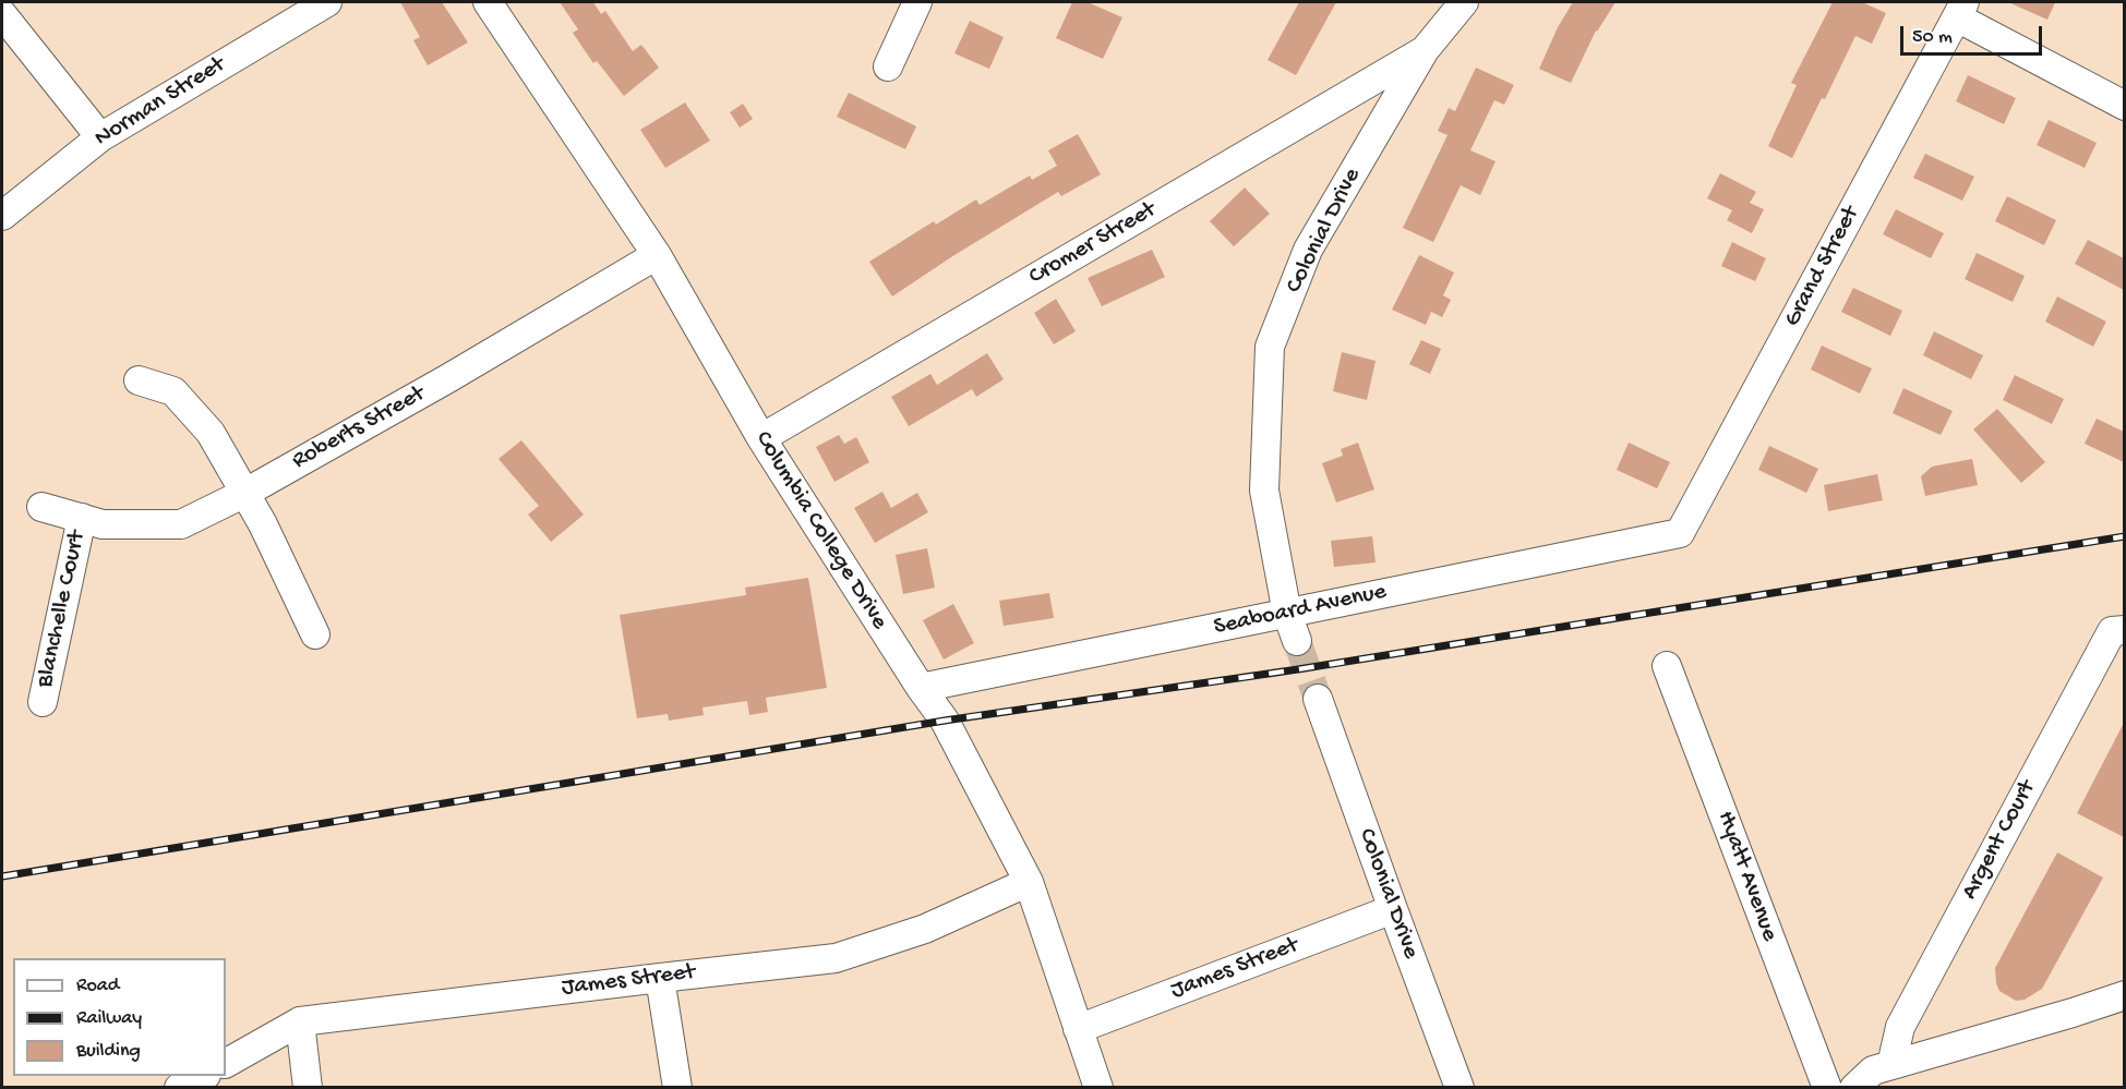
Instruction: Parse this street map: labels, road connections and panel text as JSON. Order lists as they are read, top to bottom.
{
  "streets": {
    "street": [
      "Norman Street",
      "Colonial Drive",
      "Cromer Street",
      "Grand Street",
      "Roberts Street",
      "Columbia College Drive",
      "Blanchelle Court",
      "Seaboard Avenue",
      "Argent Court",
      "Hyatt Avenue",
      "James Street"
    ]
  },
  "crossings": [
    ["Colonial Drive", "Cromer Street"],
    ["Colonial Drive", "Seaboard Avenue"],
    ["Colonial Drive", "James Street"],
    ["Cromer Street", "Columbia College Drive"],
    ["Grand Street", "Seaboard Avenue"],
    ["Roberts Street", "Columbia College Drive"],
    ["Roberts Street", "Blanchelle Court"],
    ["Columbia College Drive", "Seaboard Avenue"],
    ["Columbia College Drive", "James Street"]
  ],
  "legend": ["Road", "Railway", "Building"],
  "scale_bar": "50 m"
}
